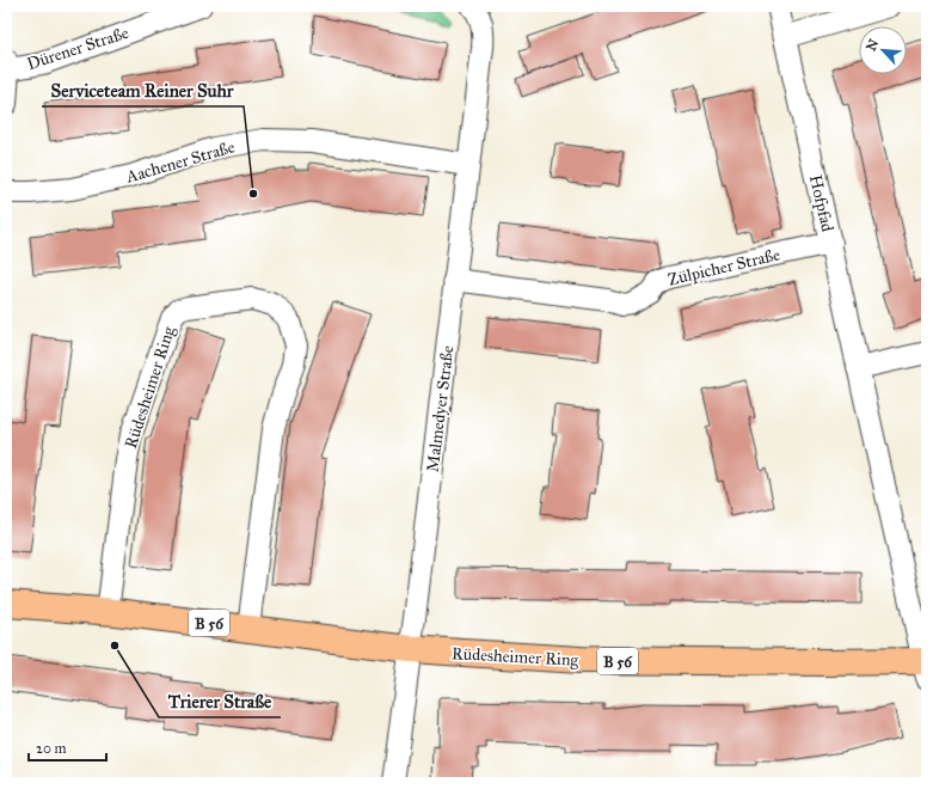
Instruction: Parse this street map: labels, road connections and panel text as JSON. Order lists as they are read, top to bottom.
{
  "streets": {
    "main road": ["Rüdesheimer Ring", "B 56"],
    "street": [
      "Dürener Straße",
      "Aachener Straße",
      "Hofpfad",
      "Zülpicher Straße",
      "Malmedyer Straße"
    ]
  },
  "crossings": [
    ["Aachener Straße", "Malmedyer Straße"],
    ["Hofpfad", "Zülpicher Straße"],
    ["Hofpfad", "Rüdesheimer Ring"],
    ["Zülpicher Straße", "Malmedyer Straße"],
    ["Rüdesheimer Ring", "Malmedyer Straße"]
  ],
  "places": ["Serviceteam Reiner Suhr", "Trierer Straße"],
  "scale_bar": "20 m",
  "north": "top left"
}
